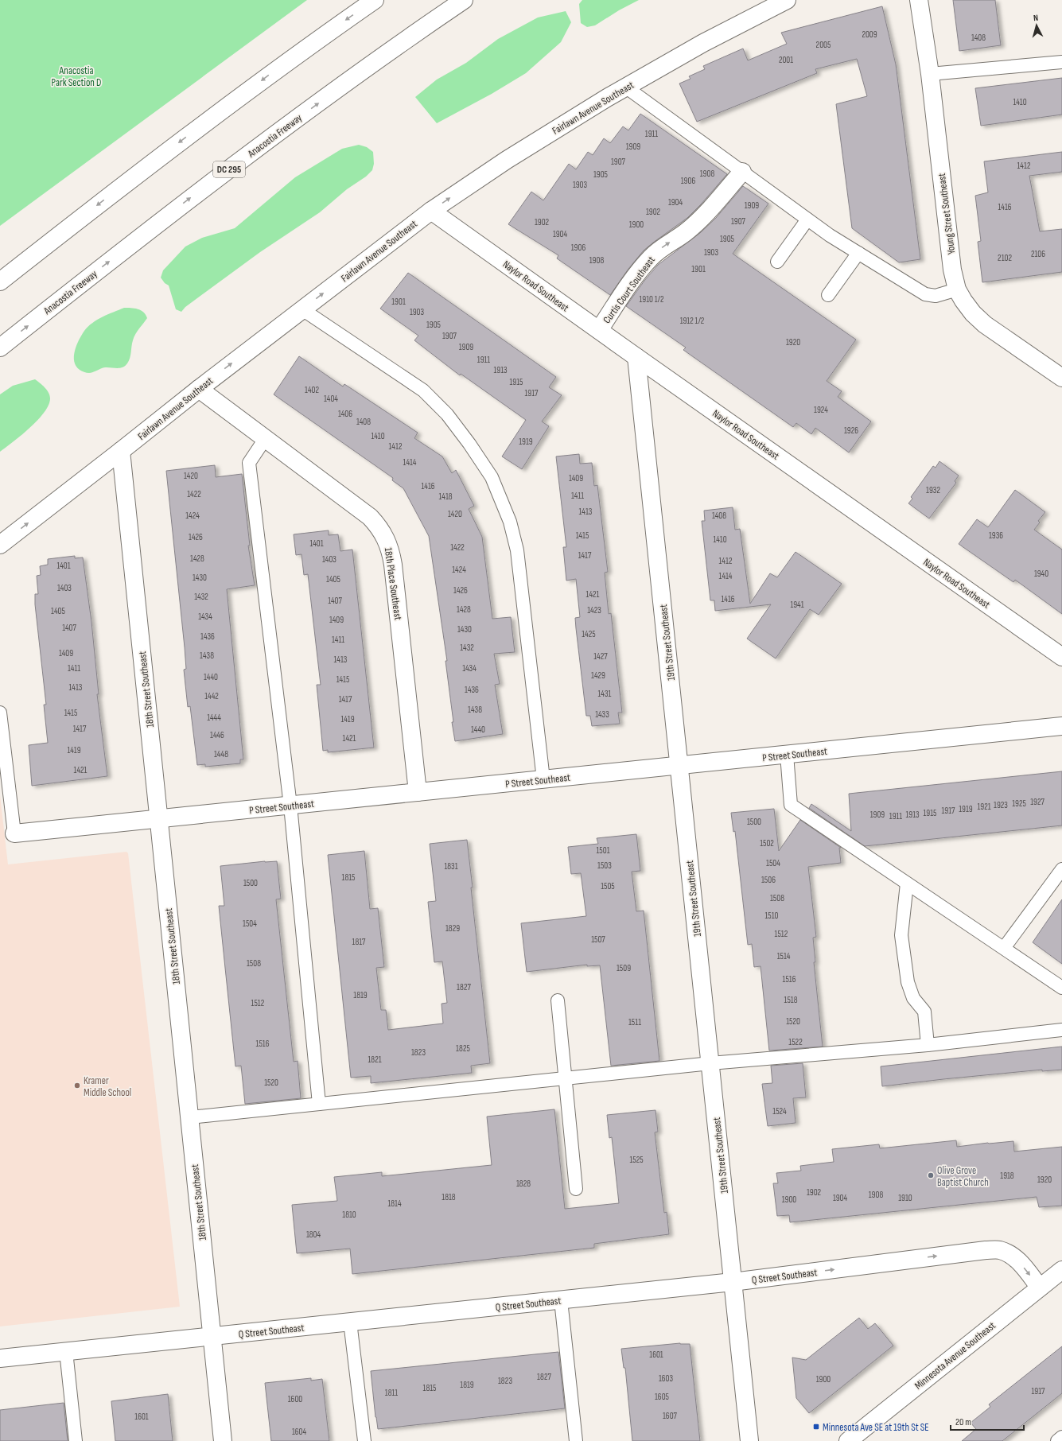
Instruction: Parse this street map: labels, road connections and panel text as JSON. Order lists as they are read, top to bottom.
{
  "streets": {
    "main road": [
      "Fairlawn Avenue Southeast",
      "Anacostia Freeway",
      "DC 295",
      "Young Street Southeast",
      "Naylor Road Southeast",
      "Curtis Court Southeast",
      "18th Place Southeast",
      "19th Street Southeast",
      "18th Street Southeast",
      "P Street Southeast",
      "Q Street Southeast",
      "Minnesota Avenue Southeast"
    ]
  },
  "crossings": [
    ["Fairlawn Avenue Southeast", "Naylor Road Southeast"],
    ["Fairlawn Avenue Southeast", "18th Place Southeast"],
    ["Fairlawn Avenue Southeast", "18th Street Southeast"],
    ["Naylor Road Southeast", "Curtis Court Southeast"],
    ["Naylor Road Southeast", "19th Street Southeast"],
    ["18th Place Southeast", "P Street Southeast"],
    ["19th Street Southeast", "P Street Southeast"],
    ["19th Street Southeast", "Q Street Southeast"],
    ["18th Street Southeast", "P Street Southeast"],
    ["18th Street Southeast", "Q Street Southeast"],
    ["Q Street Southeast", "Minnesota Avenue Southeast"]
  ],
  "one_way": ["Fairlawn Avenue Southeast", "Curtis Court Southeast"],
  "parks": ["Anacostia Park Section D"],
  "places": {
    "other": ["Kramer Middle School", "Olive Grove Baptist Church"],
    "transit": ["Minnesota Ave SE at 19th St SE"]
  },
  "house_numbers": [
    "2009",
    "1408",
    "2005",
    "2001",
    "1410",
    "1911",
    "1909",
    "1907",
    "1412",
    "1908",
    "1905",
    "1906",
    "1903",
    "1904",
    "1909",
    "1416",
    "1902",
    "1907",
    "1902",
    "1900",
    "1904",
    "1905",
    "1906",
    "1903",
    "2106",
    "2102",
    "1908",
    "1901",
    "1910 1/2",
    "1901",
    "1903",
    "1912 1/2",
    "1905",
    "1907",
    "1920",
    "1909",
    "1911",
    "1913",
    "1915",
    "1402",
    "1917",
    "1404",
    "1924",
    "1406",
    "1408",
    "1926",
    "1410",
    "1919",
    "1412",
    "1414",
    "1420",
    "1409",
    "1416",
    "1932",
    "1422",
    "1411",
    "1418",
    "1413",
    "1420",
    "1424",
    "1408",
    "1415",
    "1936",
    "1426",
    "1410",
    "1401",
    "1422",
    "1417",
    "1428",
    "1403",
    "1412",
    "1401",
    "1424",
    "1940",
    "1414",
    "1430",
    "1405",
    "1403",
    "1426",
    "1421",
    "1432",
    "1416",
    "1407",
    "1941",
    "1428",
    "1423",
    "1405",
    "1434",
    "1409",
    "1407",
    "1430",
    "1425",
    "1436",
    "1411",
    "1432",
    "1409",
    "1438",
    "1427",
    "1413",
    "1411",
    "1434",
    "1429",
    "1440",
    "1415",
    "1413",
    "1436",
    "1431",
    "1442",
    "1417",
    "1438",
    "1415",
    "1433",
    "1444",
    "1419",
    "1417",
    "1440",
    "1446",
    "1421",
    "1419",
    "1448",
    "1421",
    "1927",
    "1925",
    "1923",
    "1921",
    "1919",
    "1917",
    "1915",
    "1909",
    "1913",
    "1911",
    "1500",
    "1502",
    "1501",
    "1504",
    "1503",
    "1831",
    "1815",
    "1506",
    "1500",
    "1505",
    "1508",
    "1510",
    "1504",
    "1829",
    "1512",
    "1507",
    "1817",
    "1514",
    "1508",
    "1509",
    "1516",
    "1827",
    "1819",
    "1518",
    "1512",
    "1520",
    "1511",
    "1522",
    "1516",
    "1825",
    "1823",
    "1821",
    "1520",
    "1524",
    "1525",
    "1918",
    "1920",
    "1828",
    "1902",
    "1908",
    "1818",
    "1904",
    "1910",
    "1900",
    "1814",
    "1810",
    "1804",
    "1601",
    "1827",
    "1603",
    "1900",
    "1823",
    "1819",
    "1815",
    "1917",
    "1811",
    "1605",
    "1600",
    "1607",
    "1601",
    "1604"
  ],
  "scale_bar": "20 m",
  "north": "top"
}
